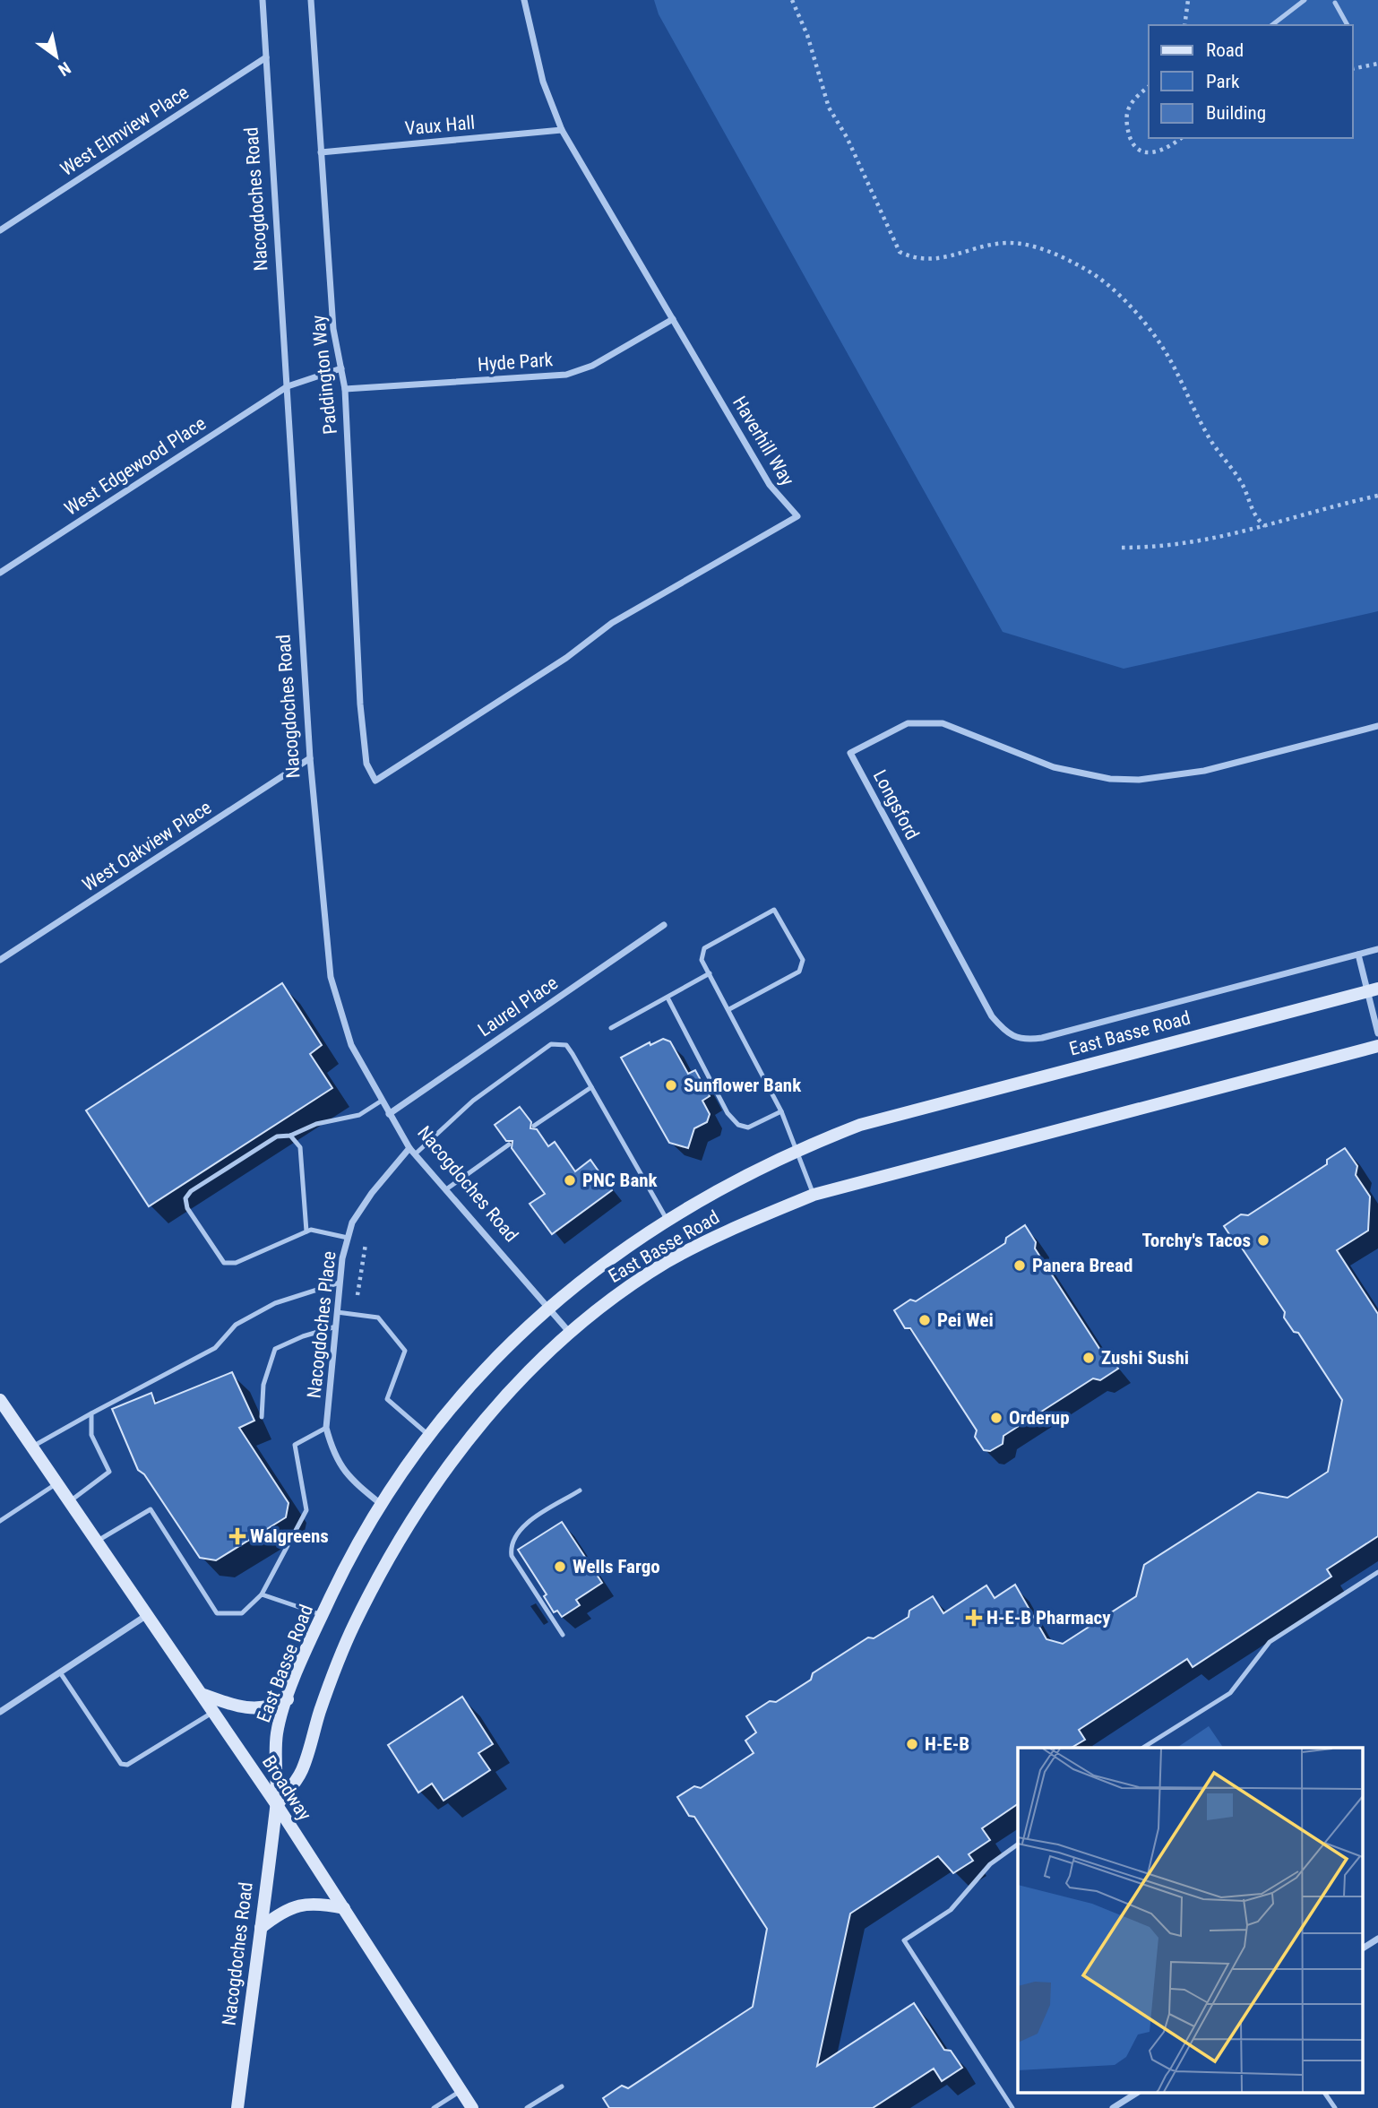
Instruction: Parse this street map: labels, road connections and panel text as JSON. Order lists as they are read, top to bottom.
{
  "streets": {
    "main road": ["Nacogdoches Road", "East Basse Road", "Broadway"],
    "street": [
      "Vaux Hall",
      "West Elmview Place",
      "Hyde Park",
      "Paddington Way",
      "Haverhill Way",
      "West Edgewood Place",
      "Longsford",
      "West Oakview Place",
      "Laurel Place",
      "Nacogdoches Place"
    ]
  },
  "crossings": [
    ["Vaux Hall", "Paddington Way"],
    ["Vaux Hall", "Haverhill Way"],
    ["West Elmview Place", "Nacogdoches Road"],
    ["Nacogdoches Road", "West Edgewood Place"],
    ["Nacogdoches Road", "West Oakview Place"],
    ["Nacogdoches Road", "Laurel Place"],
    ["Nacogdoches Road", "East Basse Road"],
    ["Nacogdoches Road", "Nacogdoches Place"],
    ["Nacogdoches Road", "Broadway"],
    ["Hyde Park", "Paddington Way"],
    ["Hyde Park", "Haverhill Way"],
    ["Paddington Way", "Haverhill Way"],
    ["East Basse Road", "Nacogdoches Place"],
    ["East Basse Road", "Broadway"]
  ],
  "places": {
    "other": [
      "Sunflower Bank",
      "PNC Bank",
      "Torchy's Tacos",
      "Panera Bread",
      "Pei Wei",
      "Zushi Sushi",
      "Orderup",
      "Wells Fargo",
      "H-E-B"
    ],
    "health": ["Walgreens", "H-E-B Pharmacy"]
  },
  "legend": ["Road", "Park", "Building"],
  "north": "bottom right"
}
